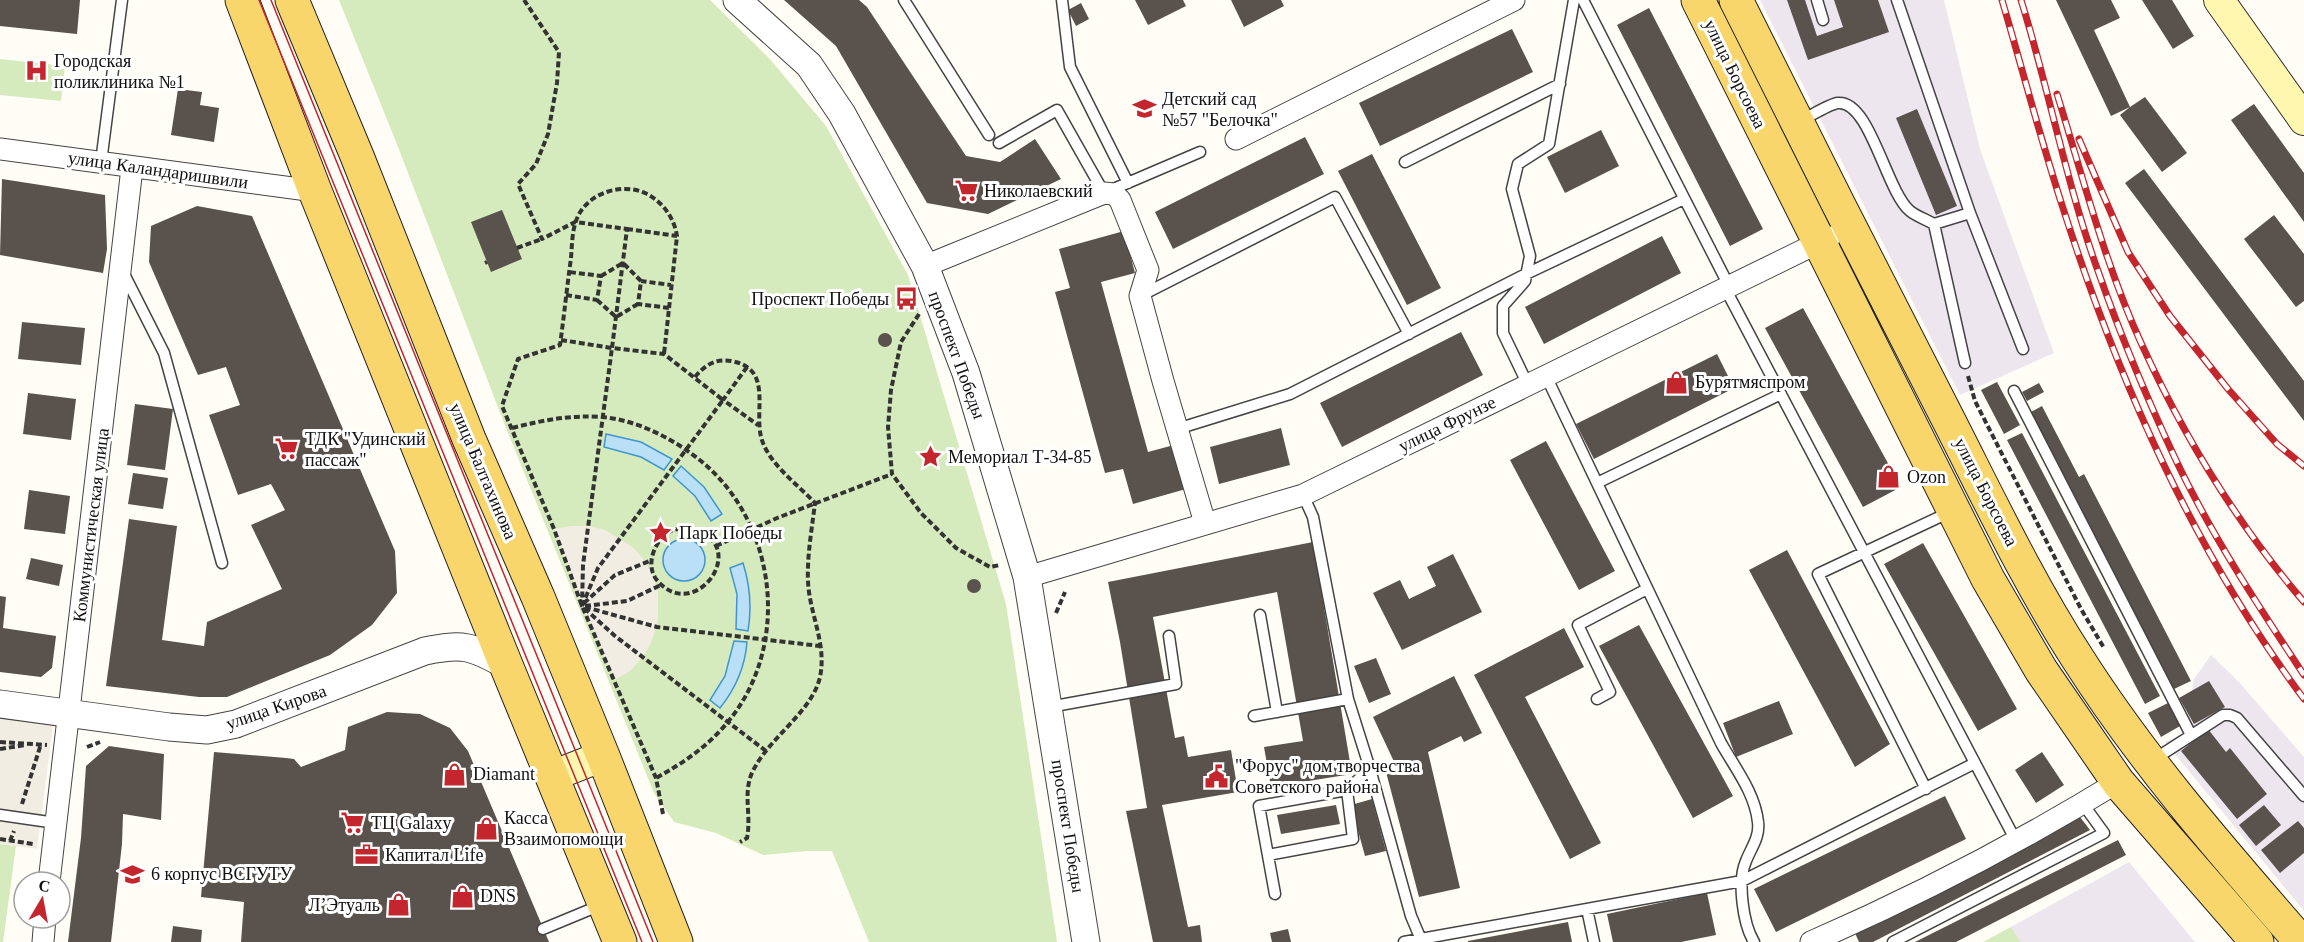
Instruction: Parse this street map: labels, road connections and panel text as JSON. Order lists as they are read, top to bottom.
{
  "streets": {
    "main road": ["улица Борсоева", "улица Балтахинова"],
    "street": [
      "улица Каландаришвили",
      "проспект Победы",
      "улица Фрунзе",
      "Коммунистическая улица",
      "улица Кирова"
    ]
  },
  "crossings": [
    ["улица Борсоева", "улица Фрунзе"],
    ["улица Каландаришвили", "Коммунистическая улица"],
    ["проспект Победы", "улица Фрунзе"],
    ["Коммунистическая улица", "улица Кирова"]
  ],
  "places": {
    "hospital": ["Городская поликлиника №1"],
    "school or university": ["Детский сад №57 \"Белочка\"", "6 корпус ВСГУТУ"],
    "supermarket": ["Николаевский", "ТДК \"Удинский пассаж\"", "ТЦ Galaxy"],
    "bus stop": ["Проспект Победы"],
    "shop": [
      "Бурятмяспром",
      "Ozon",
      "Diamant",
      "Касса Взаимопомощи",
      "DNS",
      "Л’Этуаль"
    ],
    "place": ["Мемориал Т-34-85", "Парк Победы"],
    "public building": ["\"Форус\" дом творчества Советского района"],
    "office": ["Капитал Life"]
  },
  "north": "top"
}
